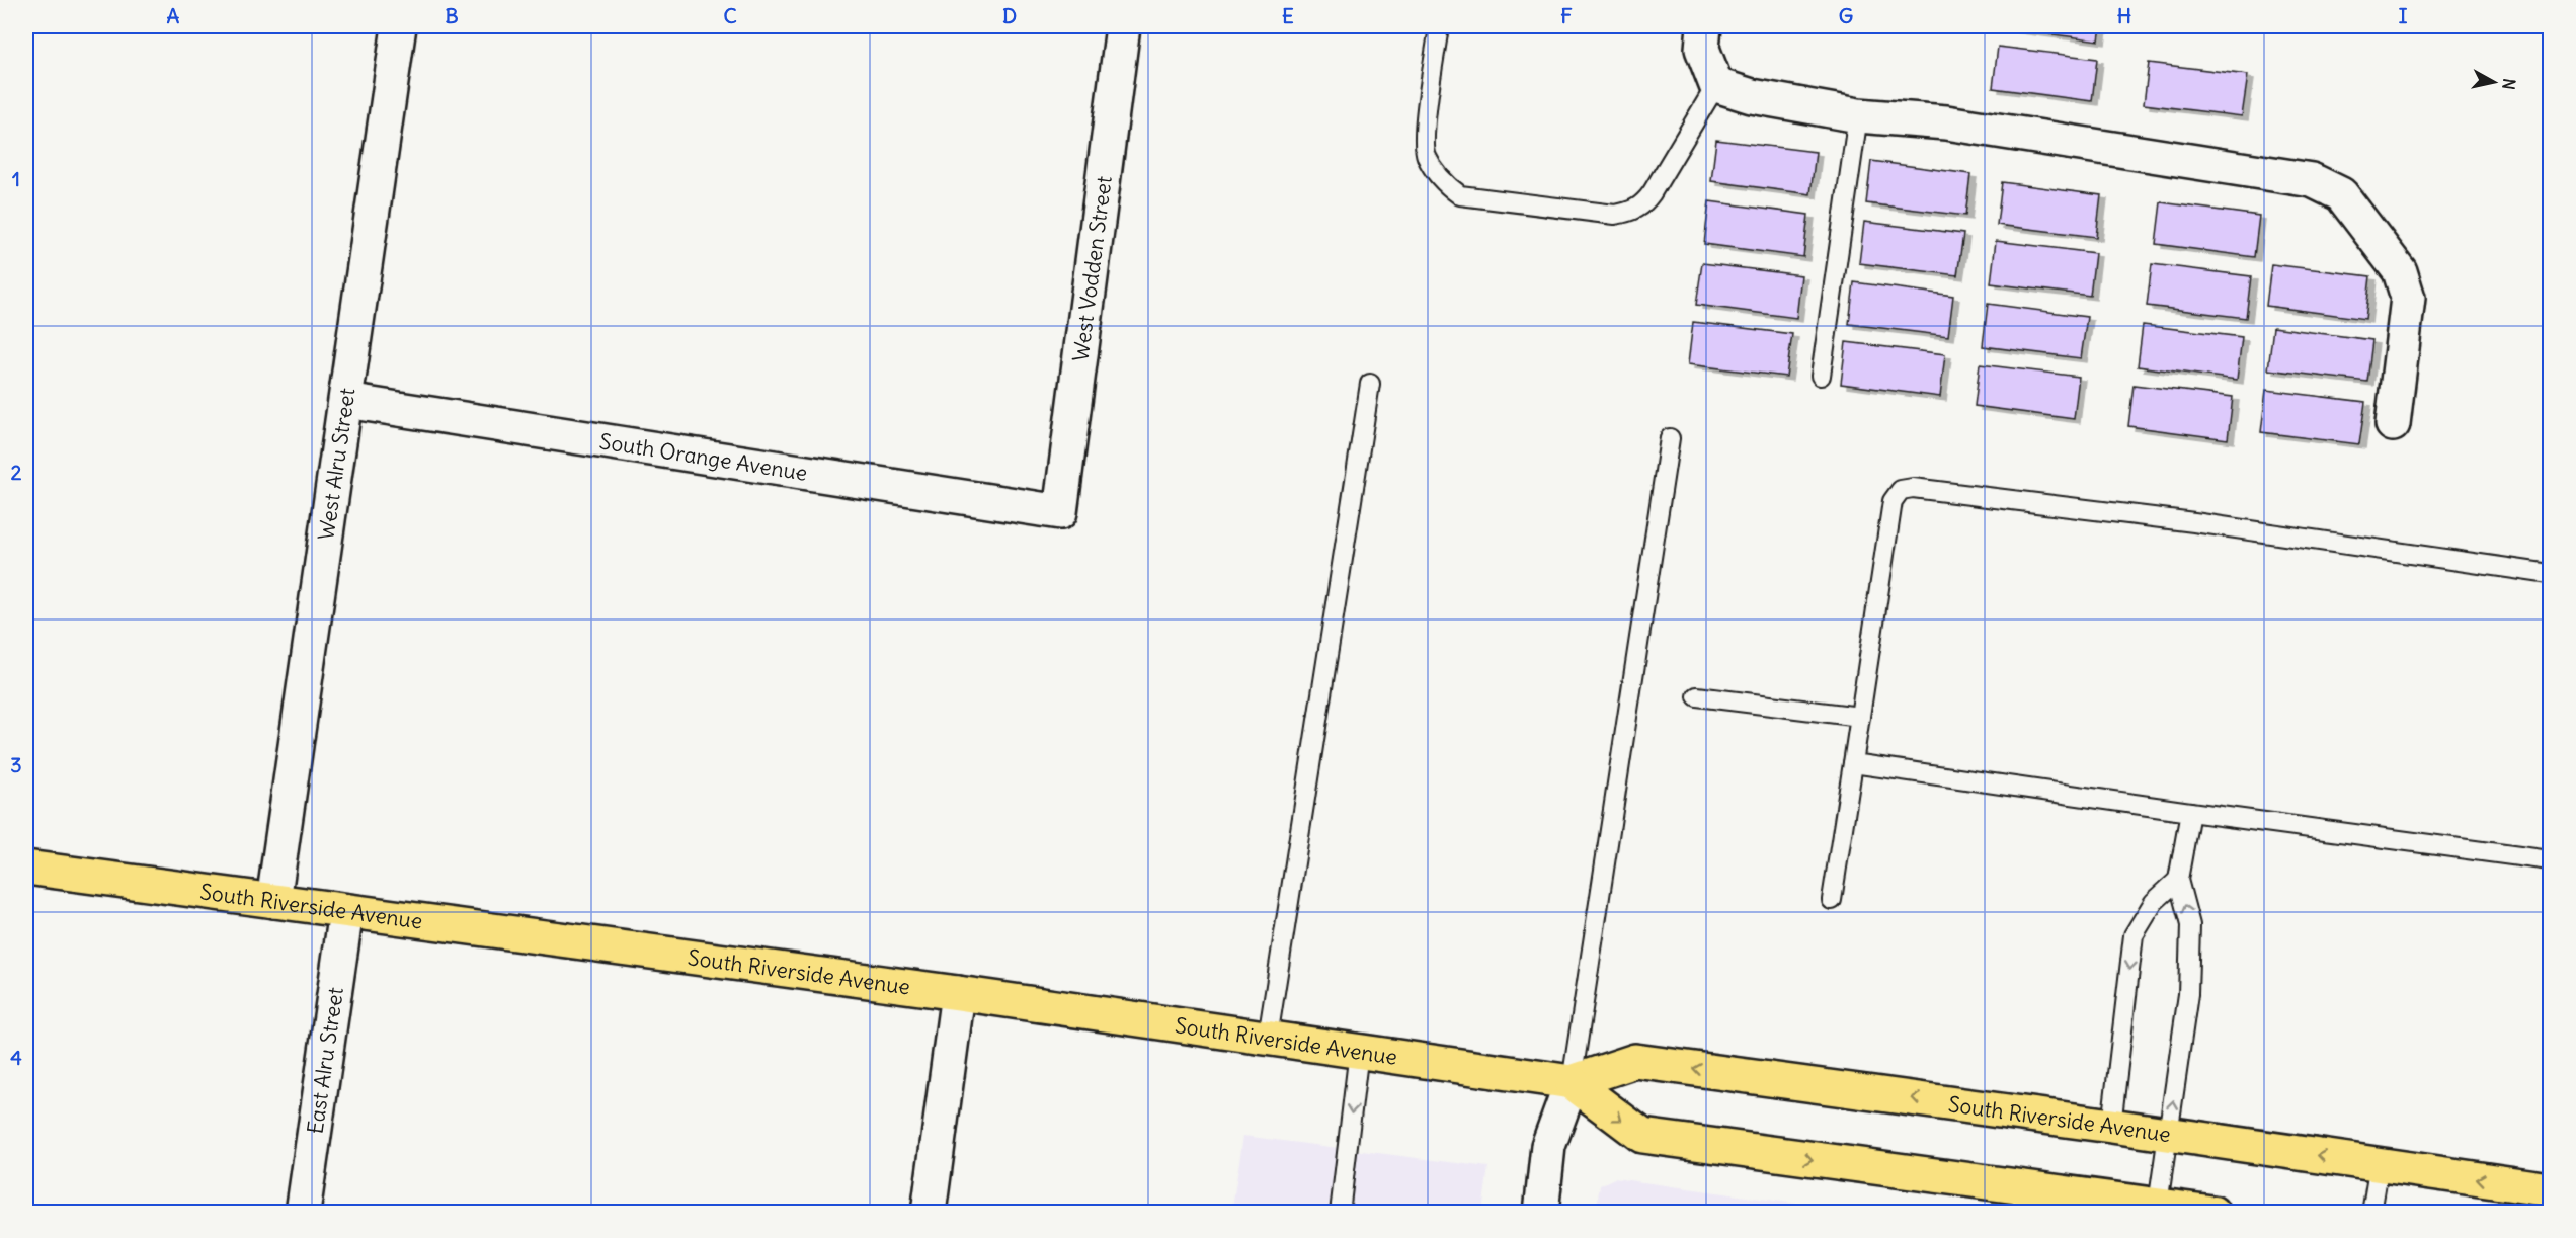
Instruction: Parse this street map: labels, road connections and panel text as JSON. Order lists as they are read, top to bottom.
{
  "streets": {
    "main road": ["South Riverside Avenue"],
    "street": [
      "West Vodden Street",
      "South Orange Avenue",
      "West Alru Street",
      "East Alru Street"
    ]
  },
  "crossings": [
    ["West Vodden Street", "South Orange Avenue"],
    ["South Orange Avenue", "West Alru Street"],
    ["West Alru Street", "South Riverside Avenue"],
    ["South Riverside Avenue", "East Alru Street"]
  ],
  "north": "right",
  "grid": {
    "columns": [
      "A",
      "B",
      "C",
      "D",
      "E",
      "F",
      "G",
      "H",
      "I"
    ],
    "rows": [
      "1",
      "2",
      "3",
      "4"
    ]
  }
}
